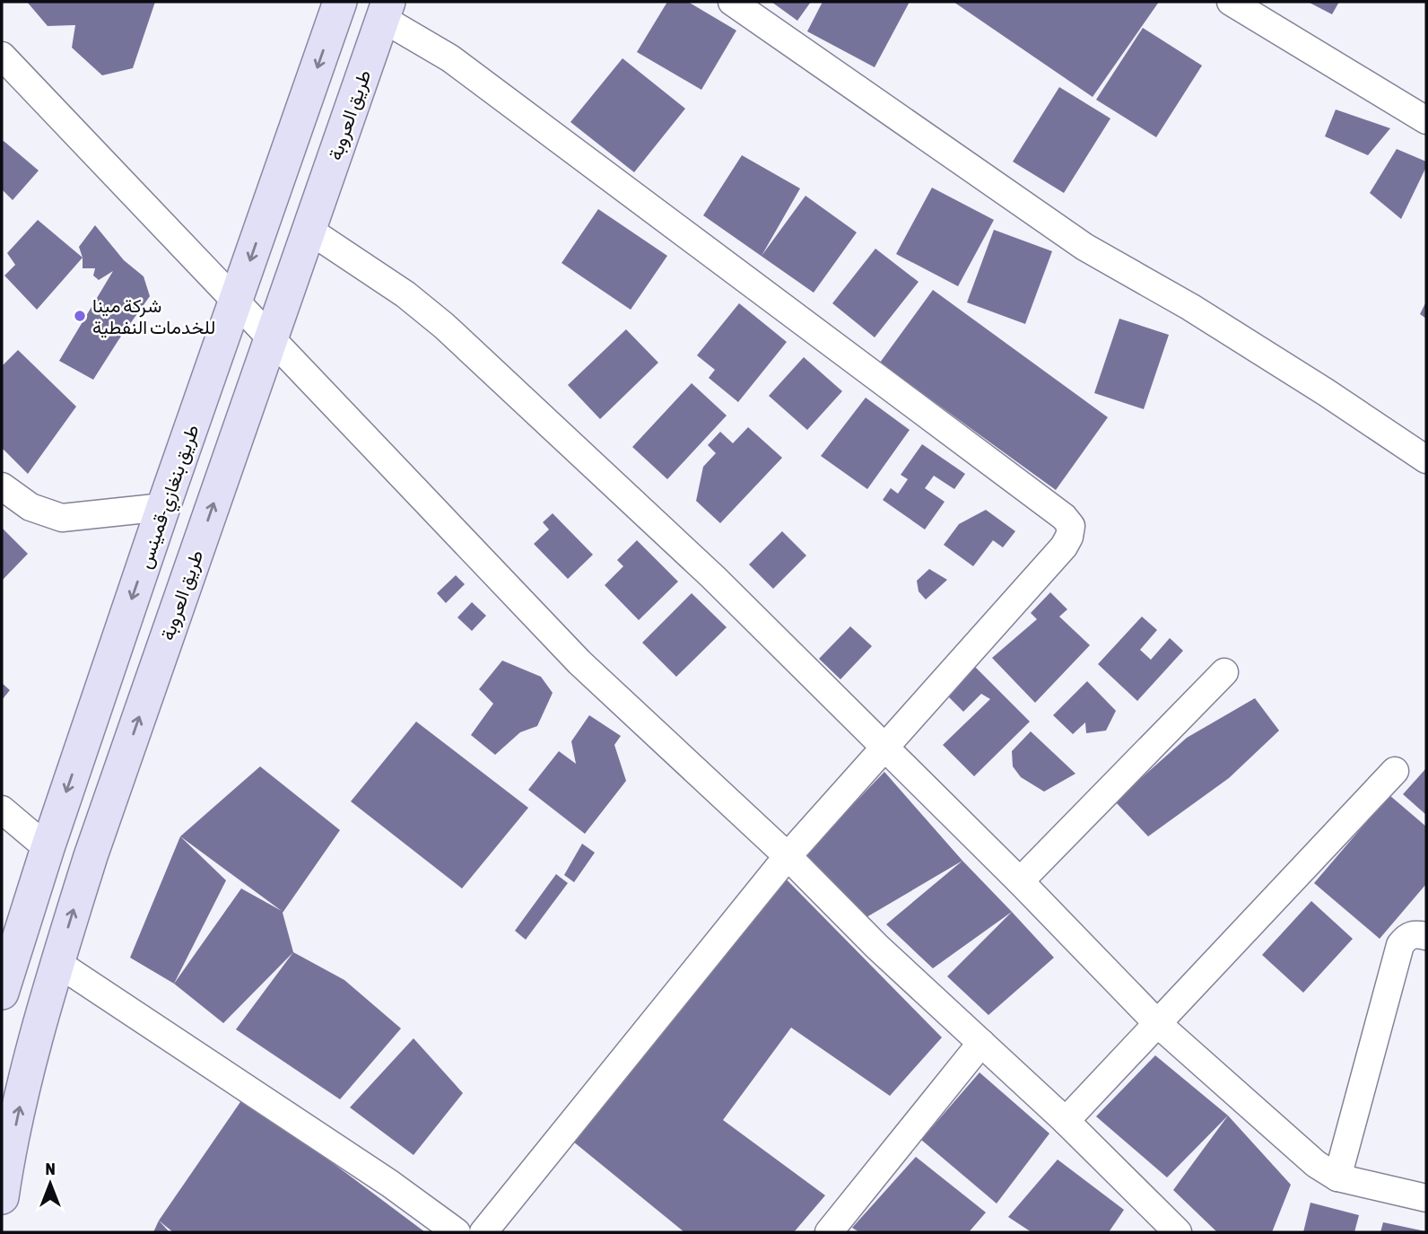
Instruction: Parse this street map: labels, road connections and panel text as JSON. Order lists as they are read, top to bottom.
{
  "streets": {
    "main road": ["طريق العروبة", "طريق بنغازي-قمينس"]
  },
  "one_way": ["طريق العروبة", "طريق بنغازي-قمينس"],
  "places": ["شركة مينا للخدمات النفطية"],
  "north": "top"
}
